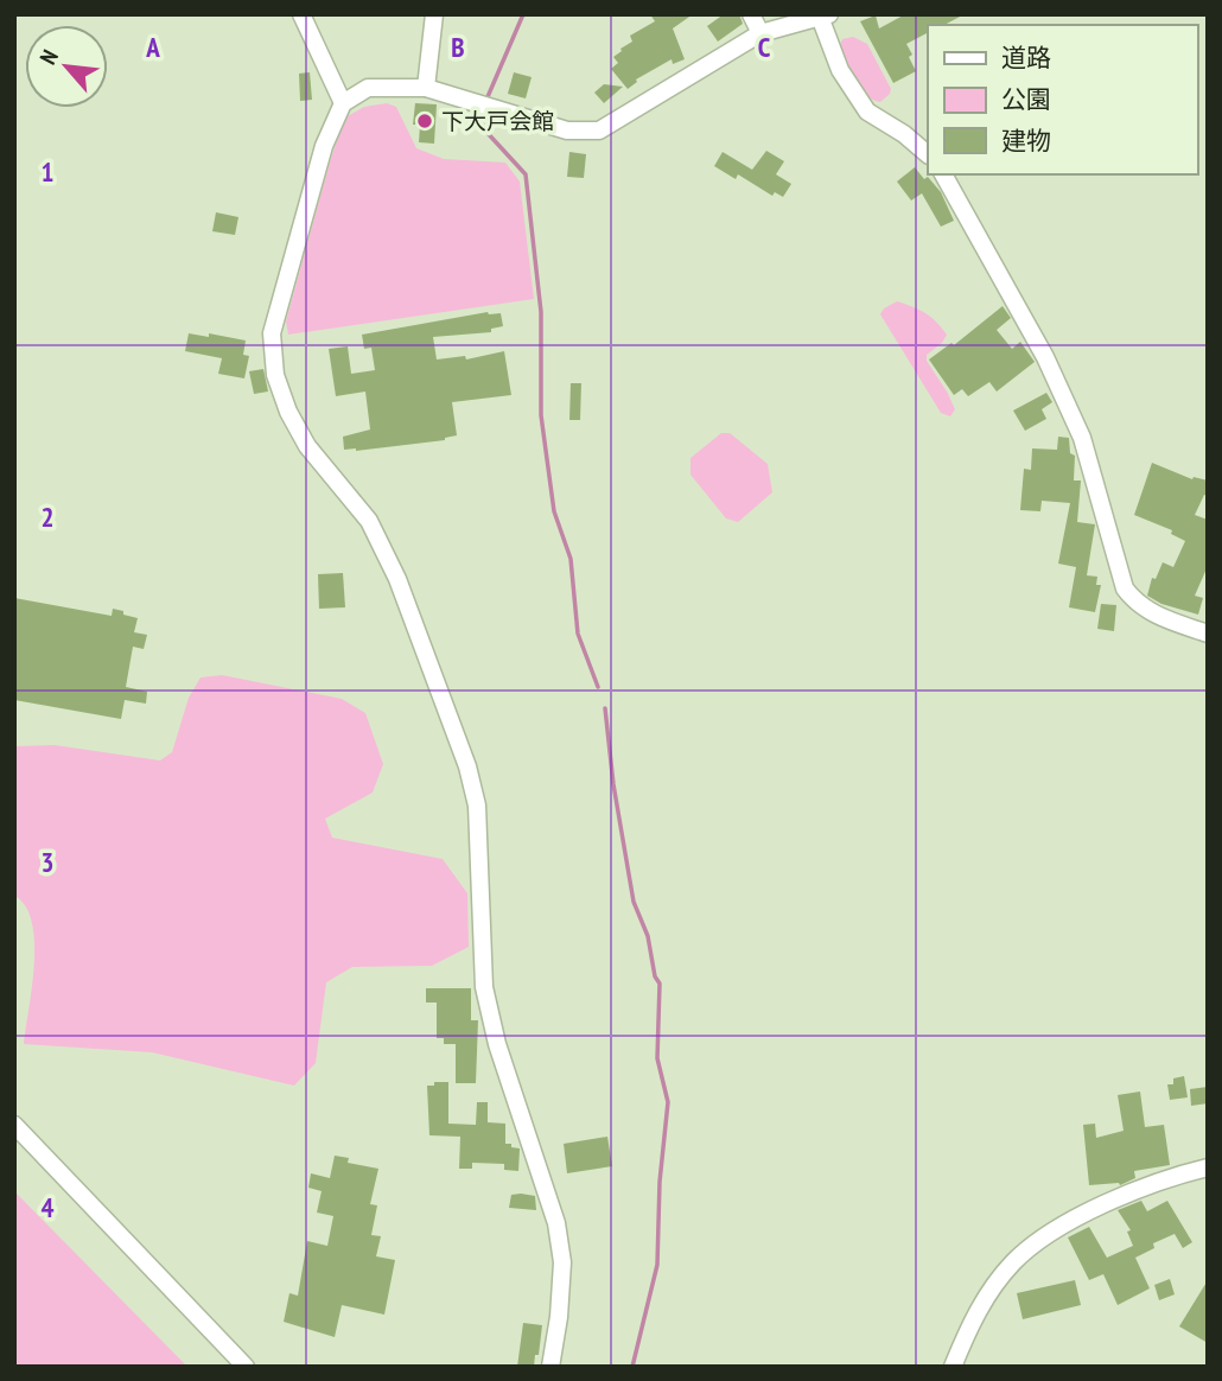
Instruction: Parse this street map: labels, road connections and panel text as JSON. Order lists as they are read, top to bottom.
{
  "places": ["下大戸会館"],
  "legend": ["道路", "公園", "建物"],
  "north": "top left",
  "grid": {
    "columns": ["A", "B", "C"],
    "rows": [
      "1",
      "2",
      "3",
      "4"
    ]
  }
}
